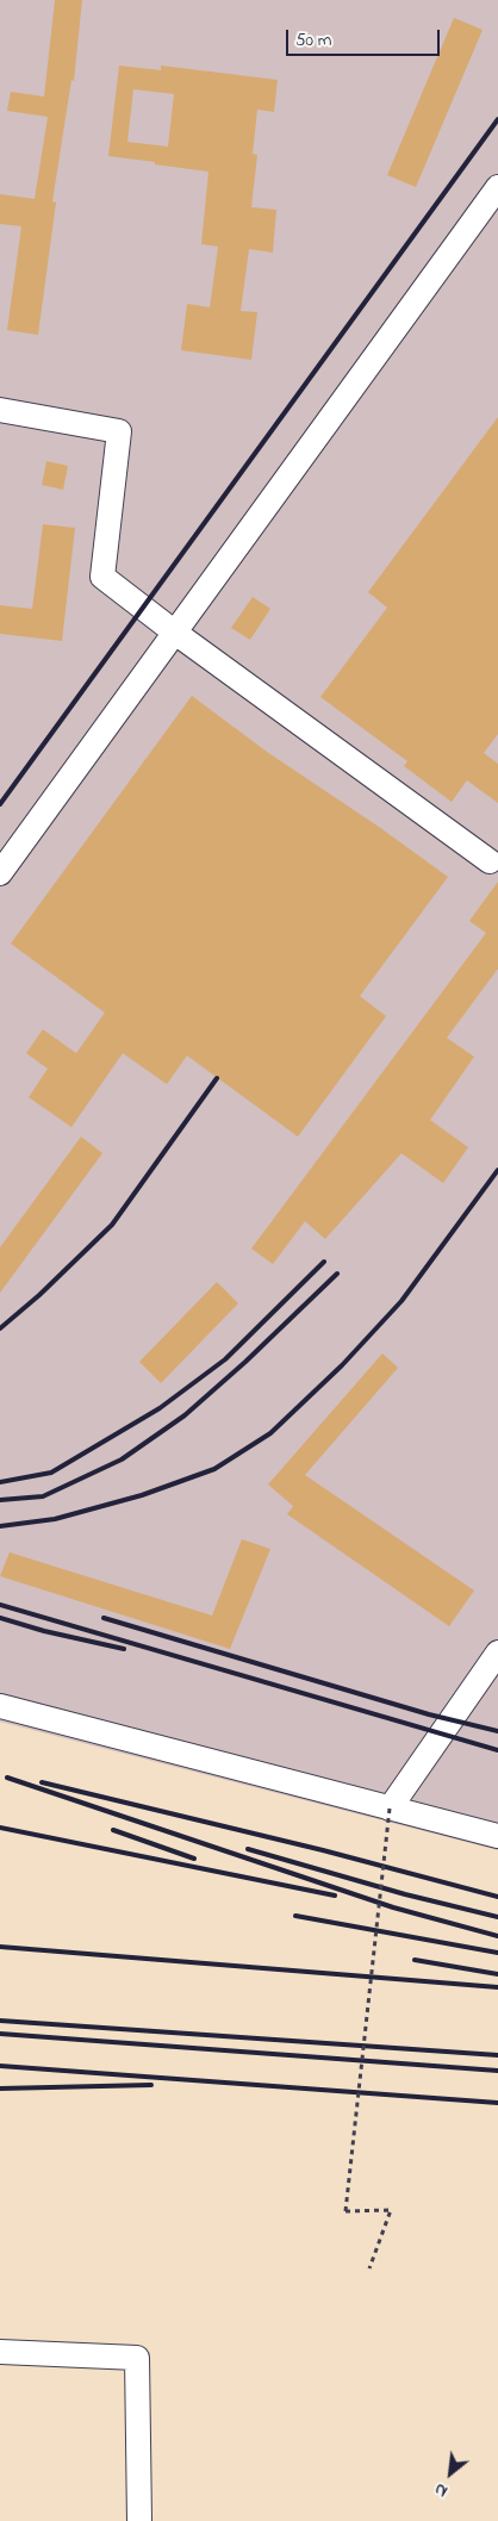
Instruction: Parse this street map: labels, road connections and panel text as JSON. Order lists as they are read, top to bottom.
{
  "scale_bar": "50 m",
  "north": "bottom left"
}
